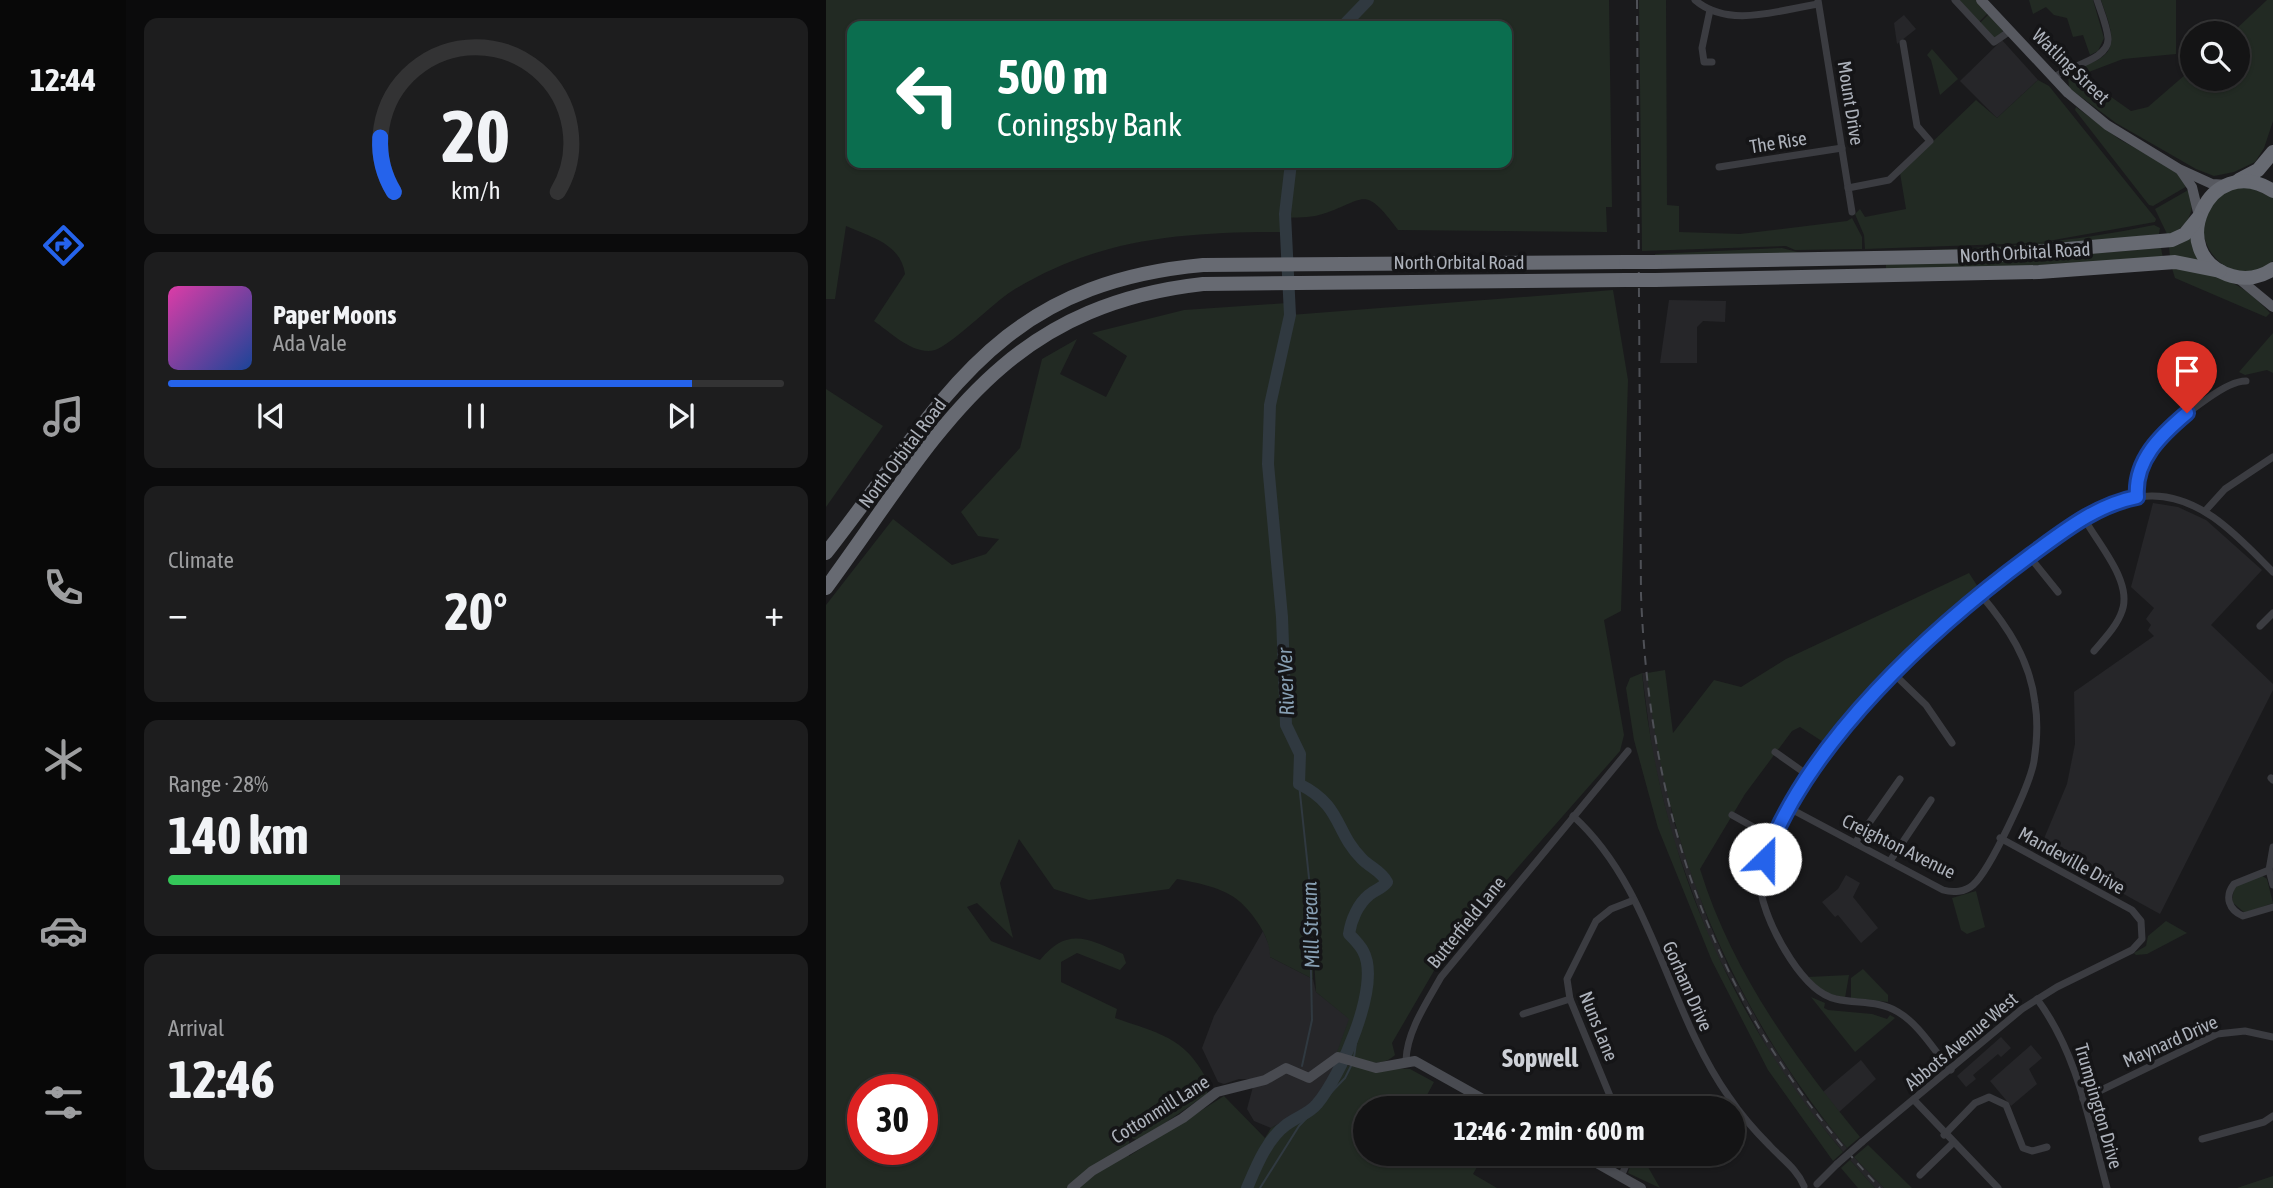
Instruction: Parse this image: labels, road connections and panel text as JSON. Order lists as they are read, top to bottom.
{
  "streets": {
    "highway": ["North Orbital Road"],
    "main road": ["Watling Street"],
    "street": [
      "Mount Drive",
      "The Rise",
      "Creighton Avenue",
      "Mandeville Drive",
      "Butterfield Lane",
      "Gorham Drive",
      "Nuns Lane",
      "Abbots Avenue West",
      "Maynard Drive",
      "Trumpington Drive",
      "Cottonmill Lane"
    ]
  },
  "crossings": [
    ["Watling Street", "North Orbital Road"],
    ["Mount Drive", "The Rise"],
    ["Creighton Avenue", "Mandeville Drive"],
    ["Mandeville Drive", "Abbots Avenue West"],
    ["Butterfield Lane", "Gorham Drive"],
    ["Butterfield Lane", "Cottonmill Lane"],
    ["Gorham Drive", "Nuns Lane"],
    ["Abbots Avenue West", "Trumpington Drive"],
    ["Maynard Drive", "Trumpington Drive"]
  ],
  "districts": ["Sopwell"],
  "water": ["River Ver", "Mill Stream"],
  "page": {
    "tabs": "12:44",
    "turn": ["500 m", "Coningsby Bank"],
    "song": ["Paper Moons", "Ada Vale"],
    "tile": [
      "Climate",
      ["Range · 28%", "140 km"],
      ["Arrival", "12:46"]
    ],
    "heat": ["−", "20°", "+"],
    "limit": "30",
    "trip": "12:46 · 2 min · 600 m",
    "gauge": ["20", "km/h"]
  }
}
